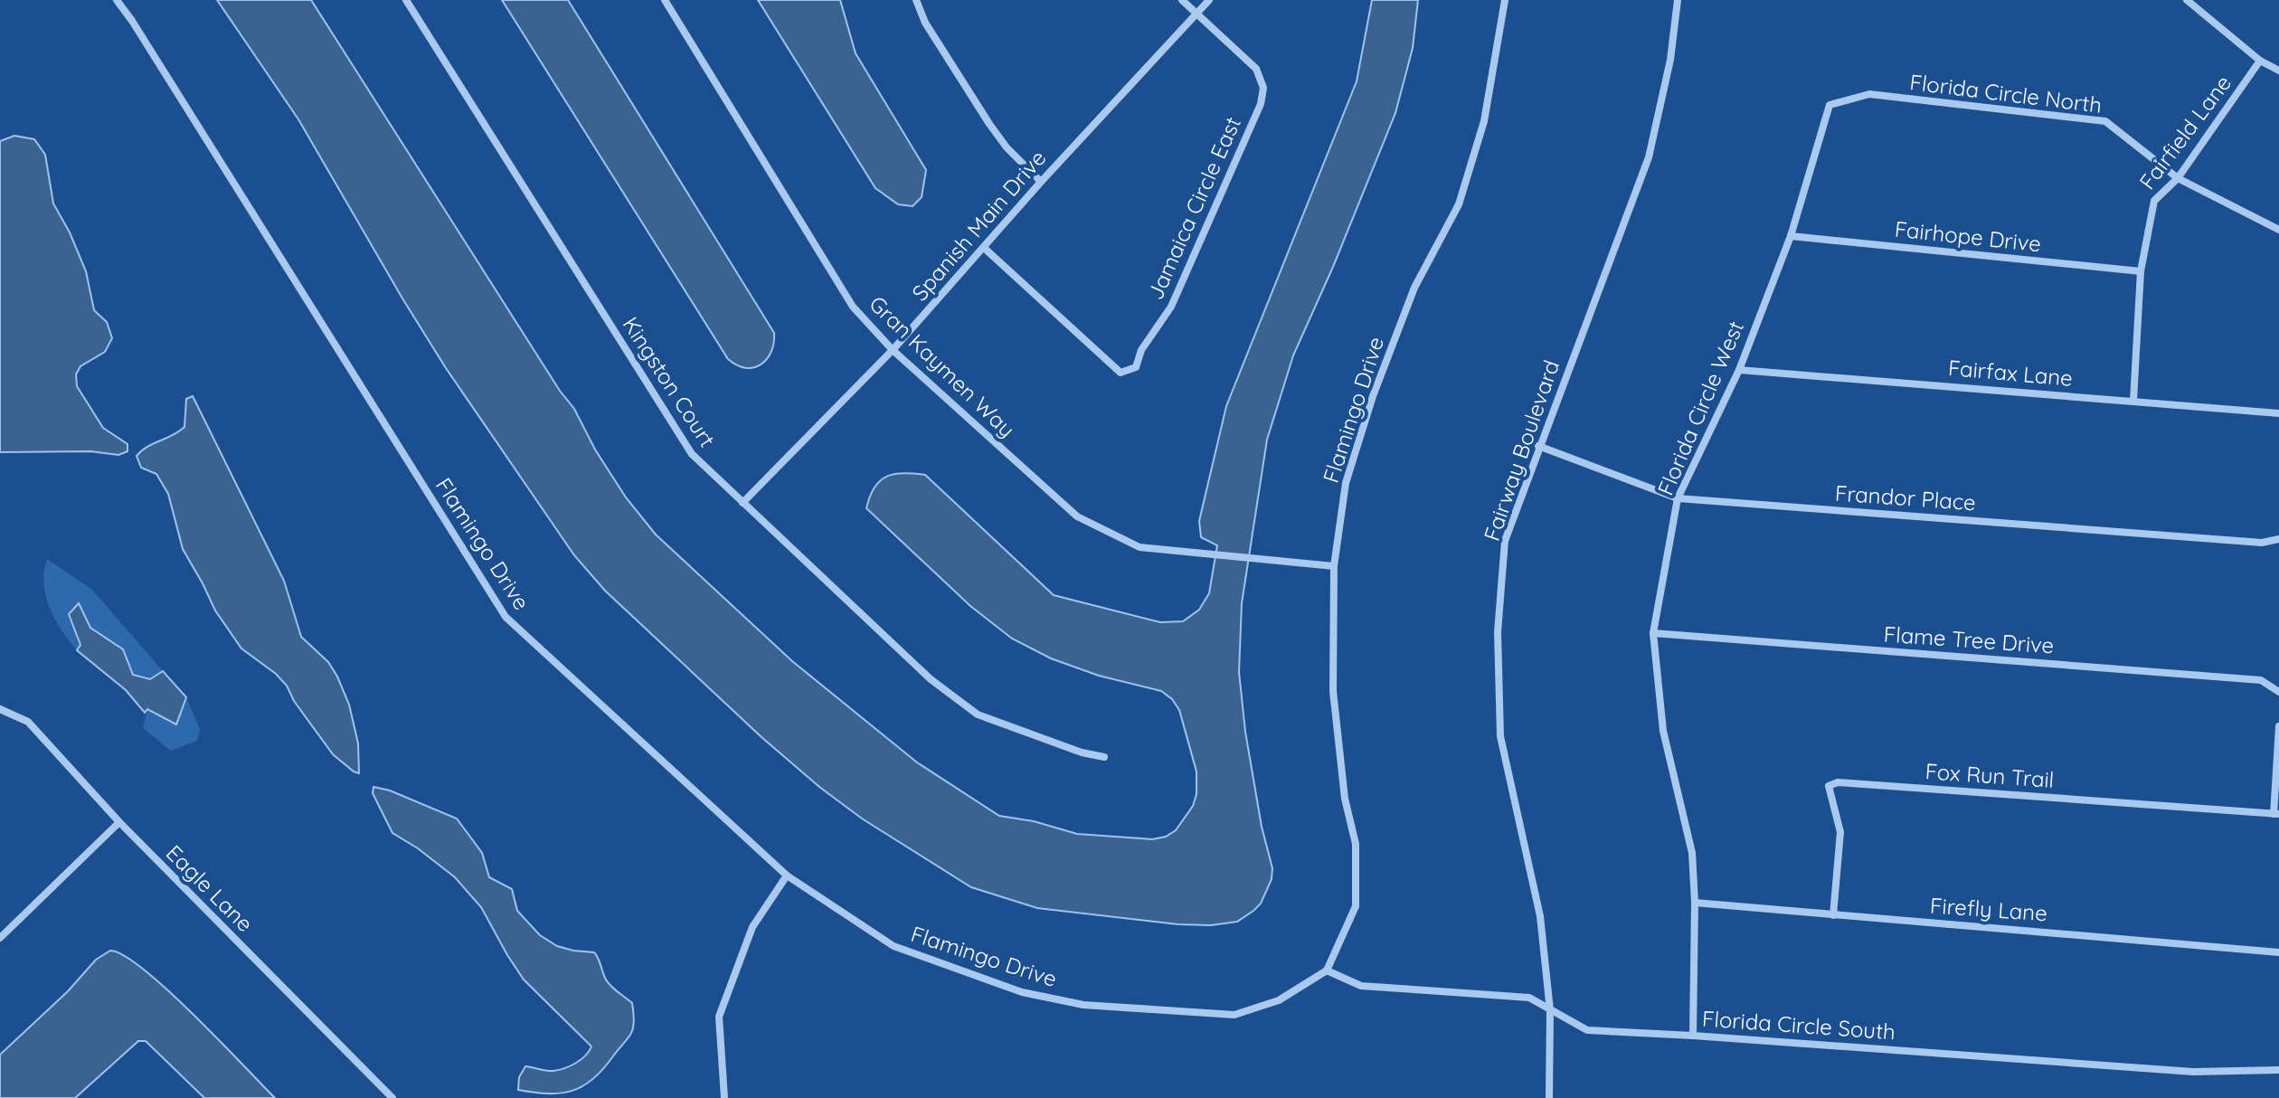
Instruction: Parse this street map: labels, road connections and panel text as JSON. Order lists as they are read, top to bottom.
{
  "streets": {
    "street": [
      "Florida Circle North",
      "Fairfield Lane",
      "Jamaica Circle East",
      "Spanish Main Drive",
      "Fairhope Drive",
      "Gran Kaymen Way",
      "Fairfax Lane",
      "Kingston Court",
      "Florida Circle West",
      "Flamingo Drive",
      "Fairway Boulevard",
      "Frandor Place",
      "Flame Tree Drive",
      "Fox Run Trail",
      "Eagle Lane",
      "Firefly Lane",
      "Florida Circle South"
    ]
  },
  "crossings": [
    ["Florida Circle North", "Fairfield Lane"],
    ["Florida Circle North", "Florida Circle West"],
    ["Fairfield Lane", "Fairhope Drive"],
    ["Fairfield Lane", "Fairfax Lane"],
    ["Jamaica Circle East", "Spanish Main Drive"],
    ["Spanish Main Drive", "Gran Kaymen Way"],
    ["Spanish Main Drive", "Kingston Court"],
    ["Fairhope Drive", "Florida Circle West"],
    ["Gran Kaymen Way", "Flamingo Drive"],
    ["Fairfax Lane", "Florida Circle West"],
    ["Florida Circle West", "Frandor Place"],
    ["Florida Circle West", "Flame Tree Drive"],
    ["Florida Circle West", "Firefly Lane"],
    ["Florida Circle West", "Florida Circle South"],
    ["Flamingo Drive", "Florida Circle South"],
    ["Fairway Boulevard", "Frandor Place"],
    ["Fairway Boulevard", "Florida Circle South"],
    ["Fox Run Trail", "Firefly Lane"]
  ]
}
